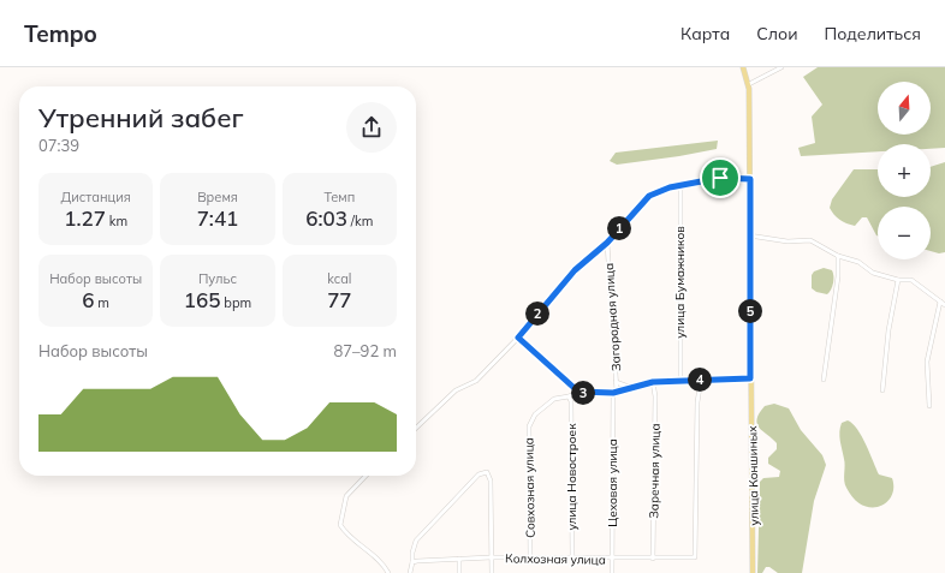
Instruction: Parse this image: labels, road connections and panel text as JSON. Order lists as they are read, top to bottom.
{
  "streets": {
    "main road": ["улица Коншиных"],
    "street": [
      "улица Бумажников",
      "Загородная улица",
      "Заречная улица",
      "улица Новостроек",
      "Цеховая улица",
      "Совхозная улица",
      "Колхозная улица"
    ]
  },
  "crossings": [
    ["улица Бумажников", "Совхозная улица"],
    ["Загородная улица", "Цеховая улица"],
    ["Загородная улица", "Совхозная улица"],
    ["Заречная улица", "Совхозная улица"],
    ["Заречная улица", "Колхозная улица"],
    ["улица Коншиных", "Совхозная улица"],
    ["улица Новостроек", "Совхозная улица"],
    ["улица Новостроек", "Колхозная улица"],
    ["Цеховая улица", "Совхозная улица"],
    ["Цеховая улица", "Колхозная улица"],
    ["Совхозная улица", "Колхозная улица"]
  ],
  "north": "top",
  "page": {
    "header": "Tempo",
    "nav": ["Карта", "Слои", "Поделиться"],
    "map_buttons": ["+", "−"],
    "heading": ["Утренний забег", "07:39"],
    "stats": [
      ["Дистанция", "1.27 km"],
      ["Время", "7:41"],
      ["Темп", "6:03 /km"],
      ["Набор высоты", "6 m"],
      ["Пульс", "165 bpm"],
      ["kcal", "77"]
    ],
    "pins": [
      "1",
      "5",
      "2",
      "4",
      "3"
    ],
    "chart": ["Набор высоты", "87–92 m"]
  }
}
